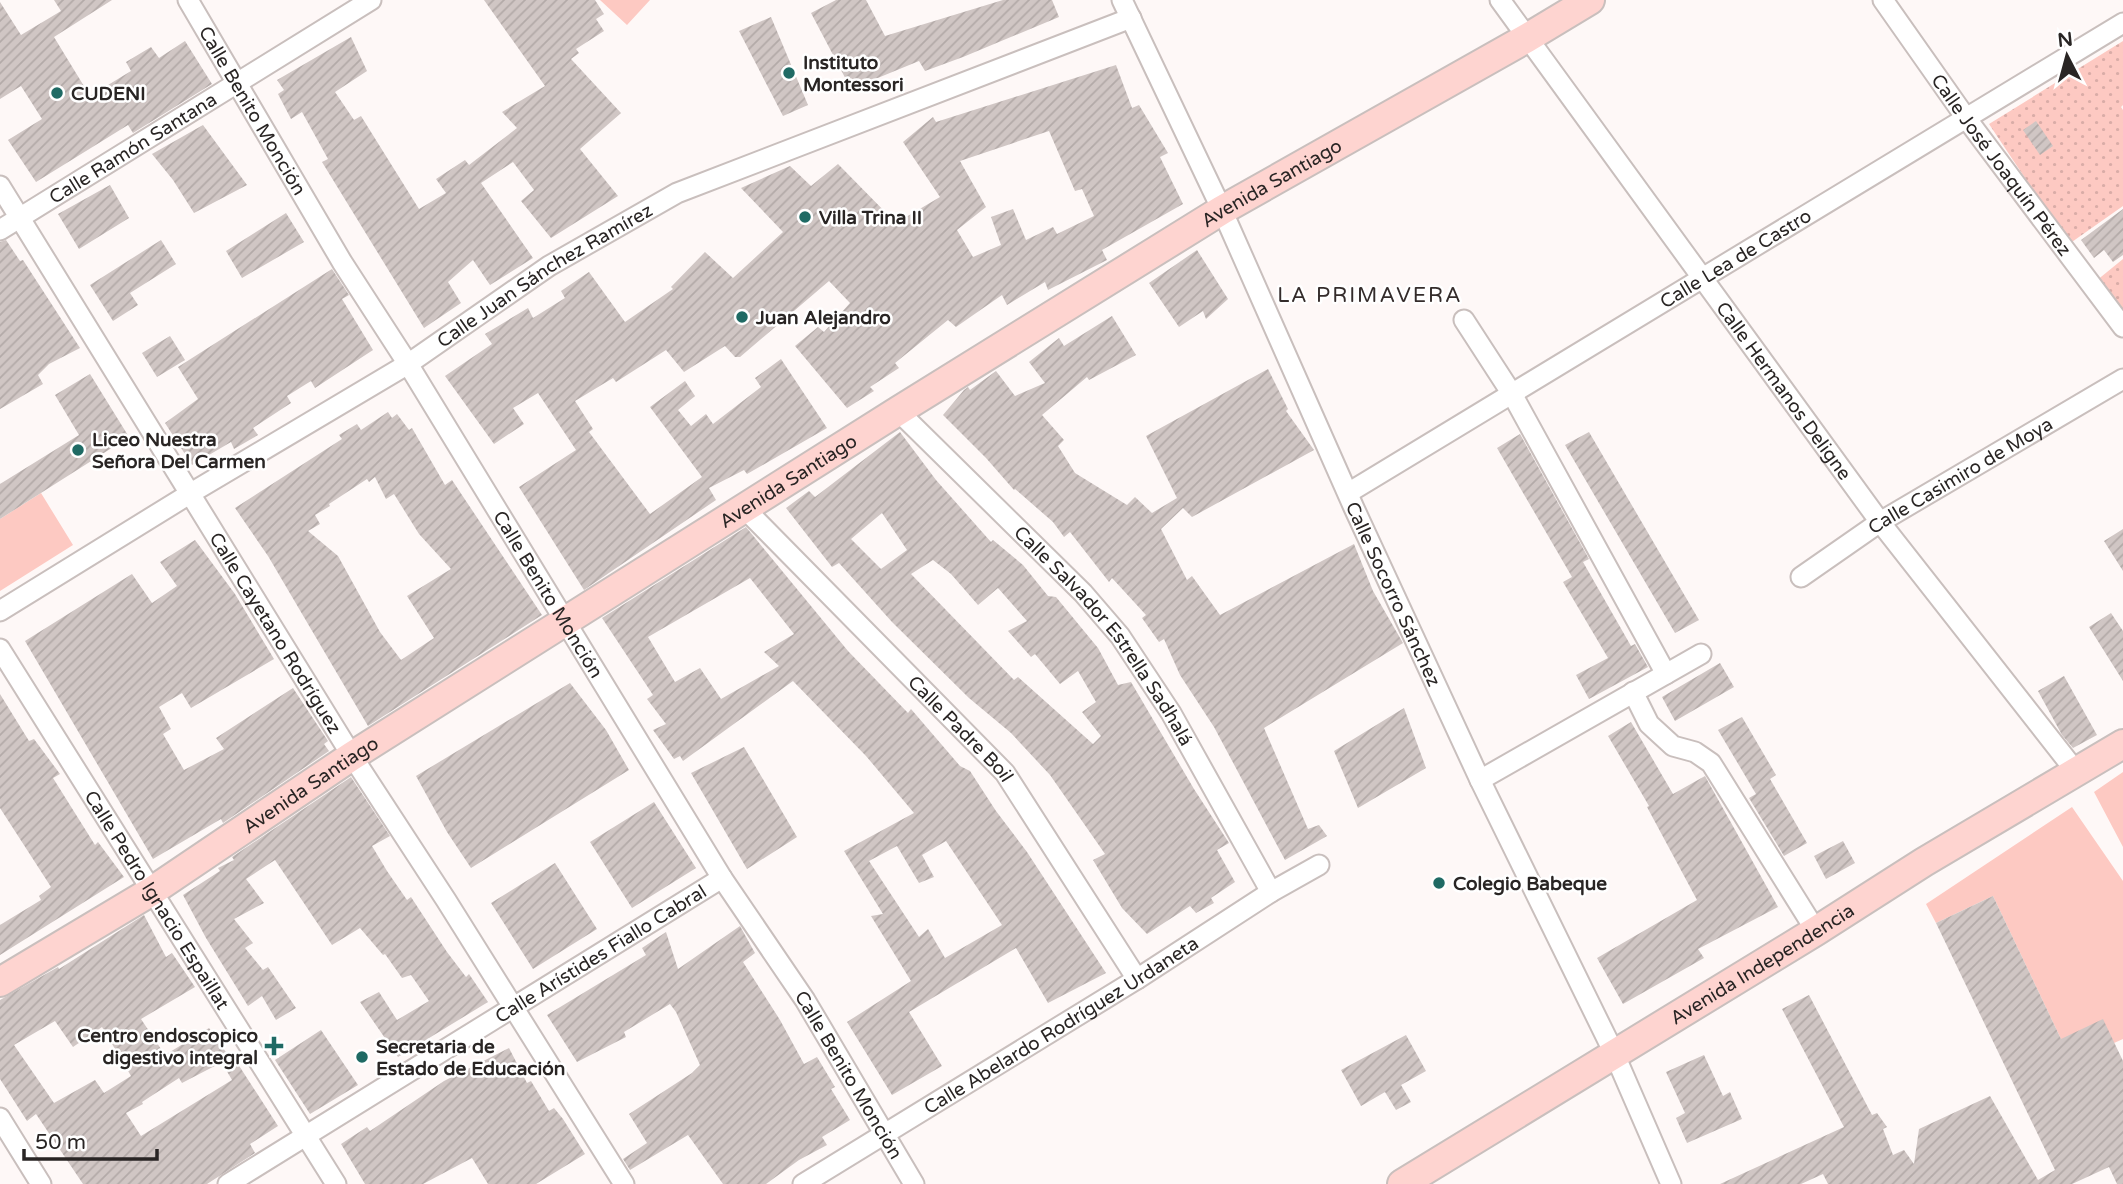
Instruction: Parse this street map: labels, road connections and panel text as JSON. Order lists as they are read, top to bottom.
{
  "streets": {
    "main road": ["Avenida Santiago", "Avenida Independencia"],
    "street": [
      "Calle Benito Monción",
      "Calle Ramón Santana",
      "Calle José Joaquín Pérez",
      "Calle Lea de Castro",
      "Calle Juan Sánchez Ramírez",
      "Calle Hermanos Deligne",
      "Calle Casimiro de Moya",
      "Calle Socorro Sánchez",
      "Calle Cayetano Rodríguez",
      "Calle Salvador Estrella Sadhalá",
      "Calle Padre Boil",
      "Calle Pedro Ignacio Espaillat",
      "Calle Arístides Fiallo Cabral",
      "Calle Abelardo Rodríguez Urdaneta"
    ]
  },
  "crossings": [
    ["Calle Benito Monción", "Calle Ramón Santana"],
    ["Calle Benito Monción", "Avenida Santiago"],
    ["Calle Benito Monción", "Calle Juan Sánchez Ramírez"],
    ["Calle Benito Monción", "Calle Arístides Fiallo Cabral"],
    ["Calle Benito Monción", "Calle Abelardo Rodríguez Urdaneta"],
    ["Calle Ramón Santana", "Calle Cayetano Rodríguez"],
    ["Calle José Joaquín Pérez", "Calle Lea de Castro"],
    ["Avenida Santiago", "Calle Hermanos Deligne"],
    ["Avenida Santiago", "Calle Socorro Sánchez"],
    ["Avenida Santiago", "Calle Cayetano Rodríguez"],
    ["Avenida Santiago", "Calle Salvador Estrella Sadhalá"],
    ["Avenida Santiago", "Calle Padre Boil"],
    ["Avenida Santiago", "Calle Pedro Ignacio Espaillat"],
    ["Calle Lea de Castro", "Calle Hermanos Deligne"],
    ["Calle Lea de Castro", "Calle Socorro Sánchez"],
    ["Calle Juan Sánchez Ramírez", "Calle Socorro Sánchez"],
    ["Calle Juan Sánchez Ramírez", "Calle Cayetano Rodríguez"],
    ["Calle Hermanos Deligne", "Calle Casimiro de Moya"],
    ["Calle Hermanos Deligne", "Avenida Independencia"],
    ["Calle Socorro Sánchez", "Avenida Independencia"],
    ["Calle Cayetano Rodríguez", "Calle Arístides Fiallo Cabral"],
    ["Calle Salvador Estrella Sadhalá", "Calle Abelardo Rodríguez Urdaneta"],
    ["Calle Padre Boil", "Calle Abelardo Rodríguez Urdaneta"],
    ["Calle Pedro Ignacio Espaillat", "Calle Arístides Fiallo Cabral"]
  ],
  "districts": ["LA PRIMAVERA"],
  "places": {
    "other": [
      "Instituto Montessori",
      "CUDENI",
      "Villa Trina II",
      "Juan Alejandro",
      "Liceo Nuestra Señora Del Carmen",
      "Colegio Babeque",
      "Secretaria de Estado de Educación"
    ],
    "health": ["Centro endoscopico digestivo integral"]
  },
  "scale_bar": "50 m",
  "north": "top"
}
